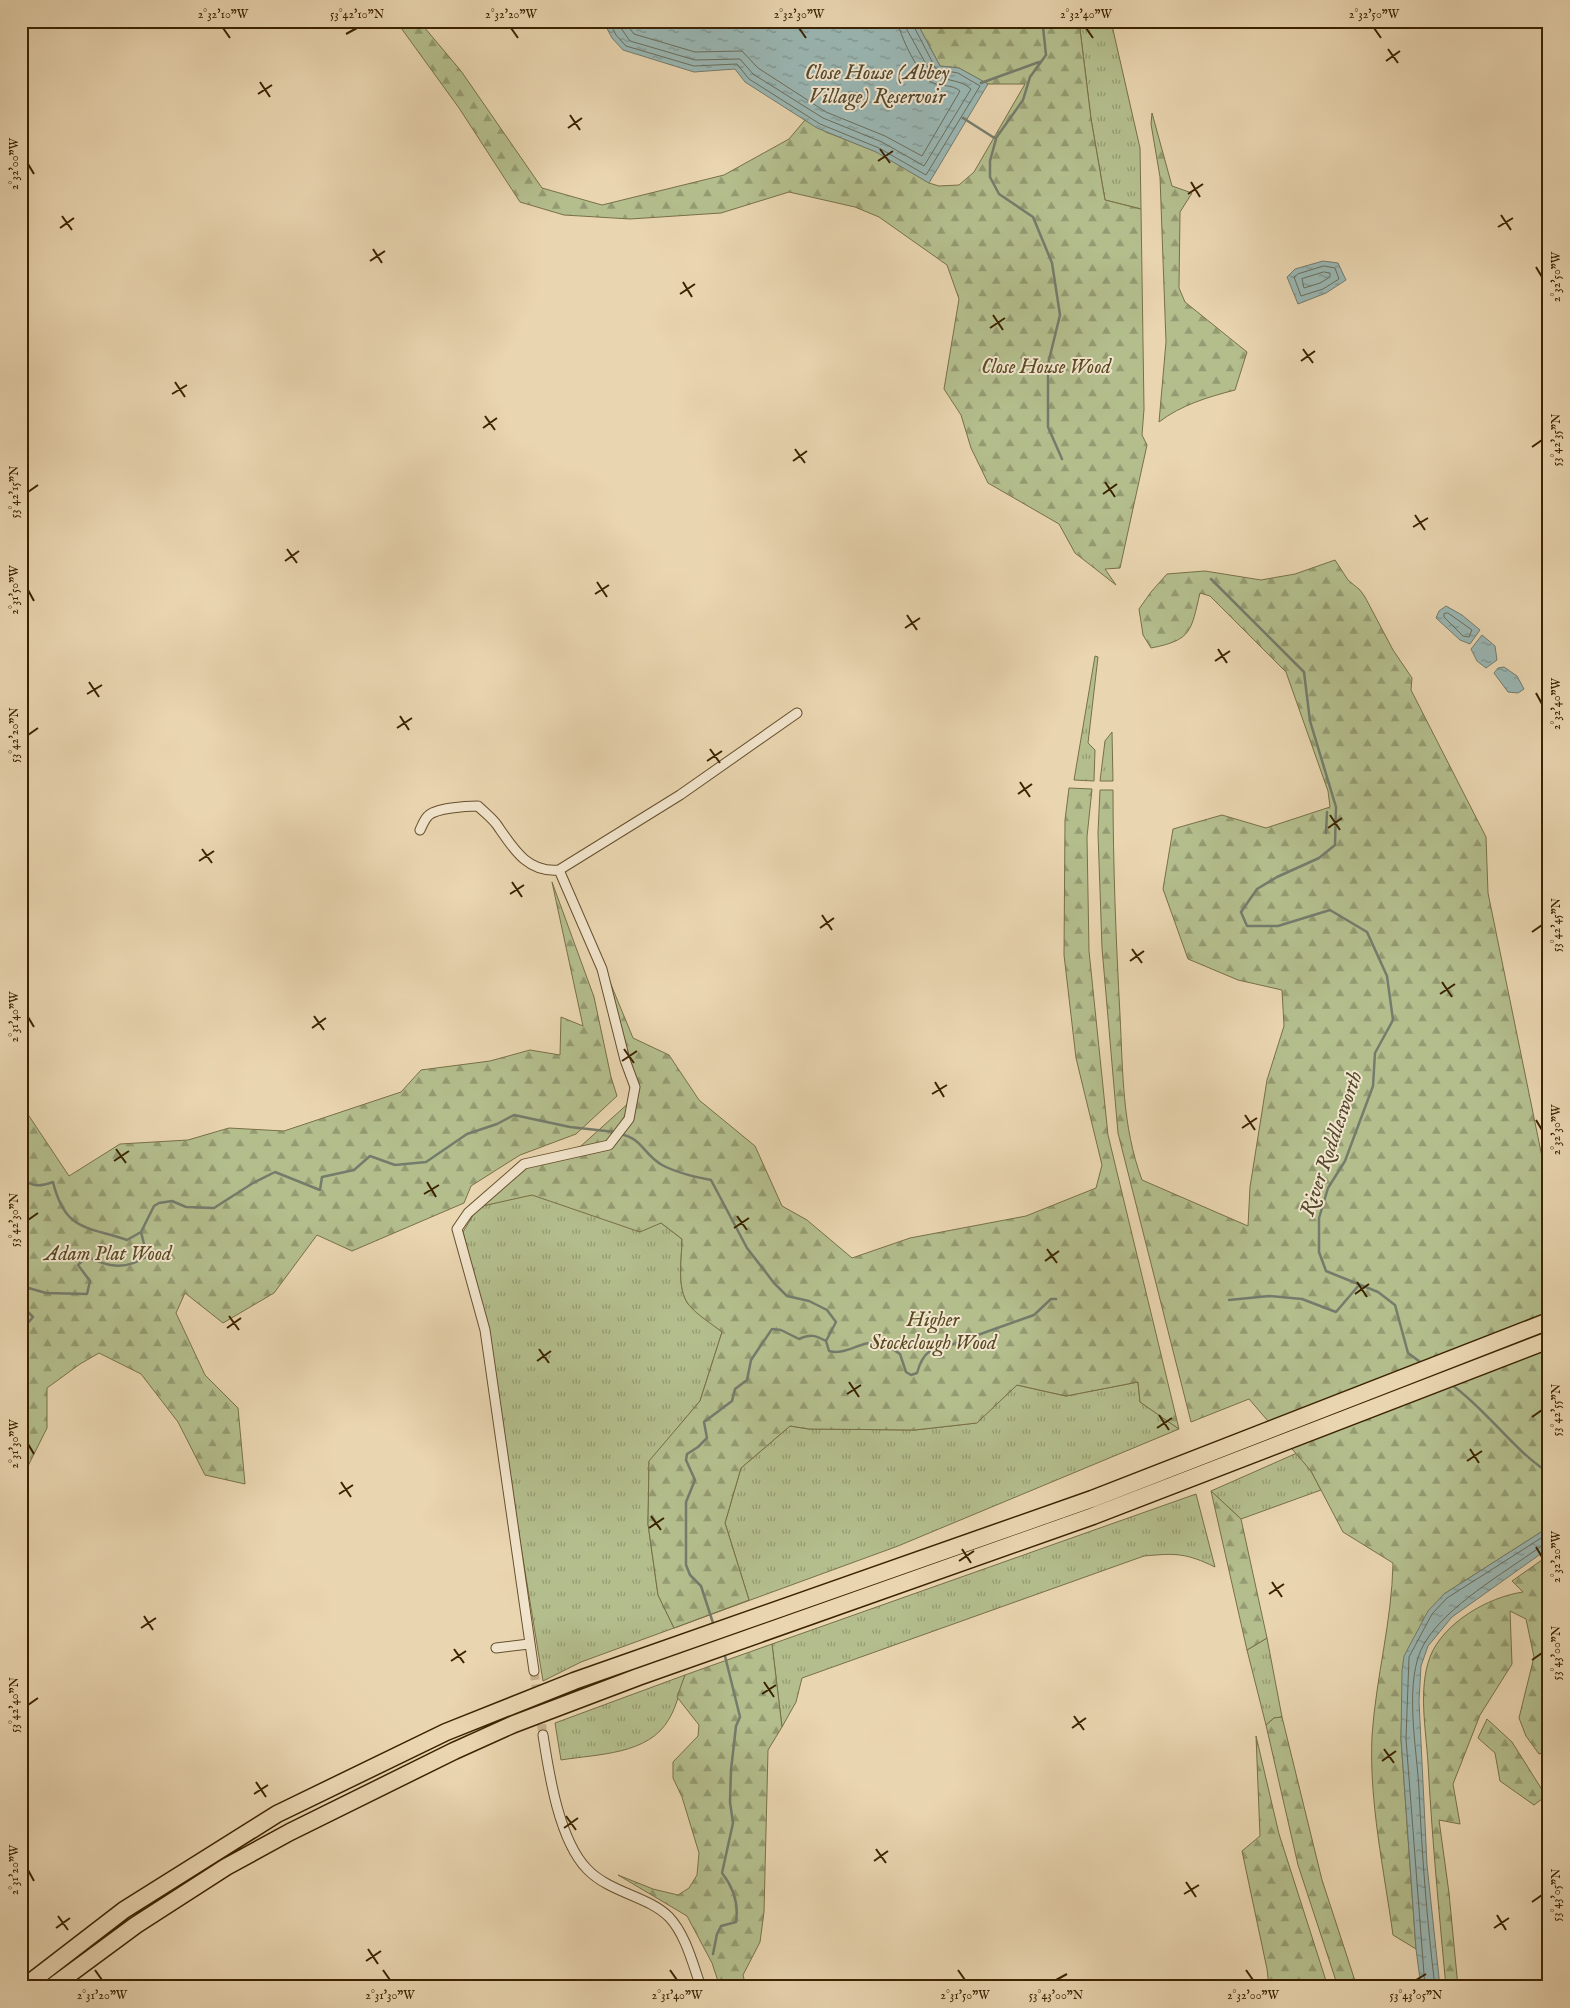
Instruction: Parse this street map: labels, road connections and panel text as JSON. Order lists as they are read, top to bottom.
{
  "water": ["Close House (Abbey Village) Reservoir", "River Roddlesworth"],
  "parks": ["Close House Wood", "Adam Plat Wood", "Higher Stockclough Wood"],
  "coordinates": [
    "2°32'10\"W",
    "53°42'10\"N",
    "2°32'20\"W",
    "2°32'30\"W",
    "2°32'40\"W",
    "2°32'50\"W",
    "2°32'00\"W",
    "53°42'35\"N",
    "53°42'15\"N",
    "2°31'50\"W",
    "53°42'20\"N",
    "53°42'45\"N",
    "2°31'40\"W",
    "53°42'30\"N",
    "53°42'55\"N",
    "2°31'30\"W",
    "53°43'00\"N",
    "53°42'40\"N",
    "2°31'20\"W",
    "53°43'05\"N"
  ]
}
